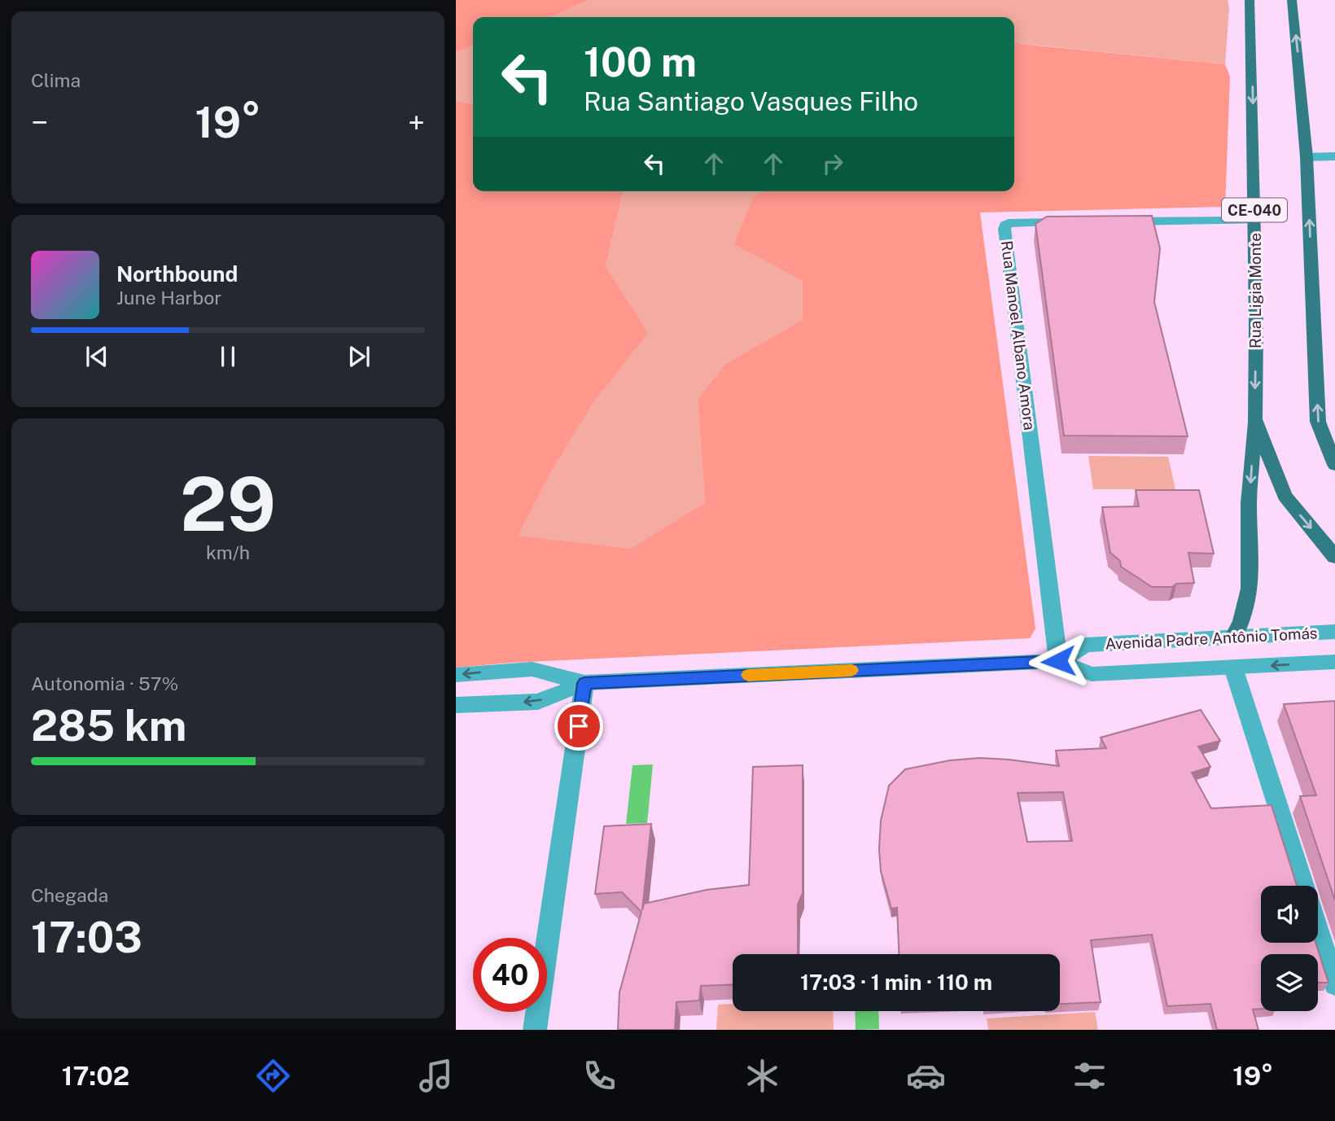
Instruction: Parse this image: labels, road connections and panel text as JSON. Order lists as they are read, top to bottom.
{
  "streets": {
    "main road": ["CE-040", "Rua Ligia Monte"],
    "street": ["Rua Manoel Albano Amora", "Avenida Padre Antônio Tomás"]
  },
  "crossings": [
    ["Rua Manoel Albano Amora", "Avenida Padre Antônio Tomás"]
  ],
  "page": {
    "tile": [
      "Clima",
      ["29", "km/h"],
      ["Autonomia · 57%", "285 km"],
      ["Chegada", "17:03"]
    ],
    "turn": ["100 m", "Rua Santiago Vasques Filho"],
    "heat": ["−", "19°", "+"],
    "song": ["Northbound", "June Harbor"],
    "limit": "40",
    "trip": "17:03 · 1 min · 110 m",
    "tabs": ["17:02", "19°"]
  }
}
